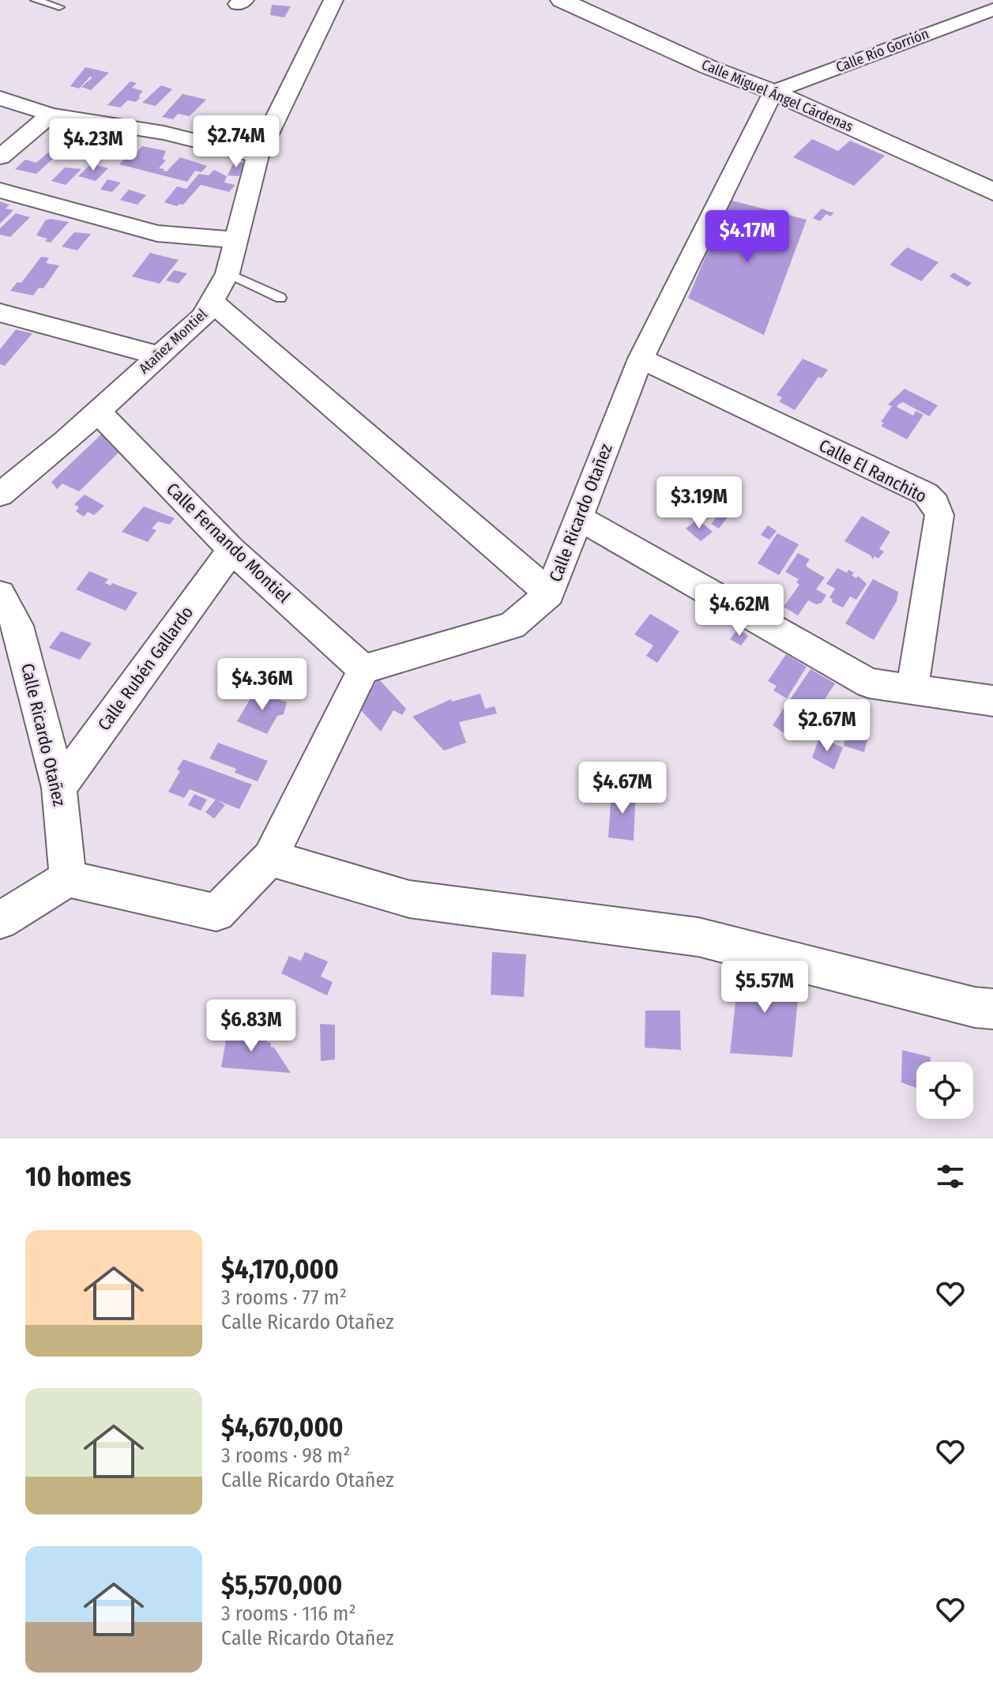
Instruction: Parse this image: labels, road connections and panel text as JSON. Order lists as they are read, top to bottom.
{
  "streets": {
    "street": [
      "Calle Río Gorrión",
      "Calle Miguel Ángel Cárdenas",
      "Atañez Montiel",
      "Calle El Ranchito",
      "Calle Ricardo Otañez",
      "Calle Fernando Montiel",
      "Calle Rubén Gallardo"
    ]
  },
  "crossings": [
    ["Calle Río Gorrión", "Calle Miguel Ángel Cárdenas"],
    ["Calle Río Gorrión", "Calle Ricardo Otañez"],
    ["Calle Miguel Ángel Cárdenas", "Calle Ricardo Otañez"],
    ["Atañez Montiel", "Calle Fernando Montiel"],
    ["Calle El Ranchito", "Calle Ricardo Otañez"],
    ["Calle Ricardo Otañez", "Calle Fernando Montiel"],
    ["Calle Ricardo Otañez", "Calle Rubén Gallardo"],
    ["Calle Fernando Montiel", "Calle Rubén Gallardo"]
  ],
  "page": {
    "price": [
      "$2.74M",
      "$4.23M",
      "$4.17M",
      "$3.19M",
      "$4.62M",
      "$4.36M",
      "$2.67M",
      "$4.67M",
      "$5.57M",
      "$6.83M"
    ],
    "heading": "10 homes",
    "list": [
      {
        "name": "$4,170,000",
        "note": "3 rooms · 77 m² · Calle Ricardo Otañez"
      },
      {
        "name": "$4,670,000",
        "note": "3 rooms · 98 m² · Calle Ricardo Otañez"
      },
      {
        "name": "$5,570,000",
        "note": "3 rooms · 116 m² · Calle Ricardo Otañez"
      }
    ]
  }
}
